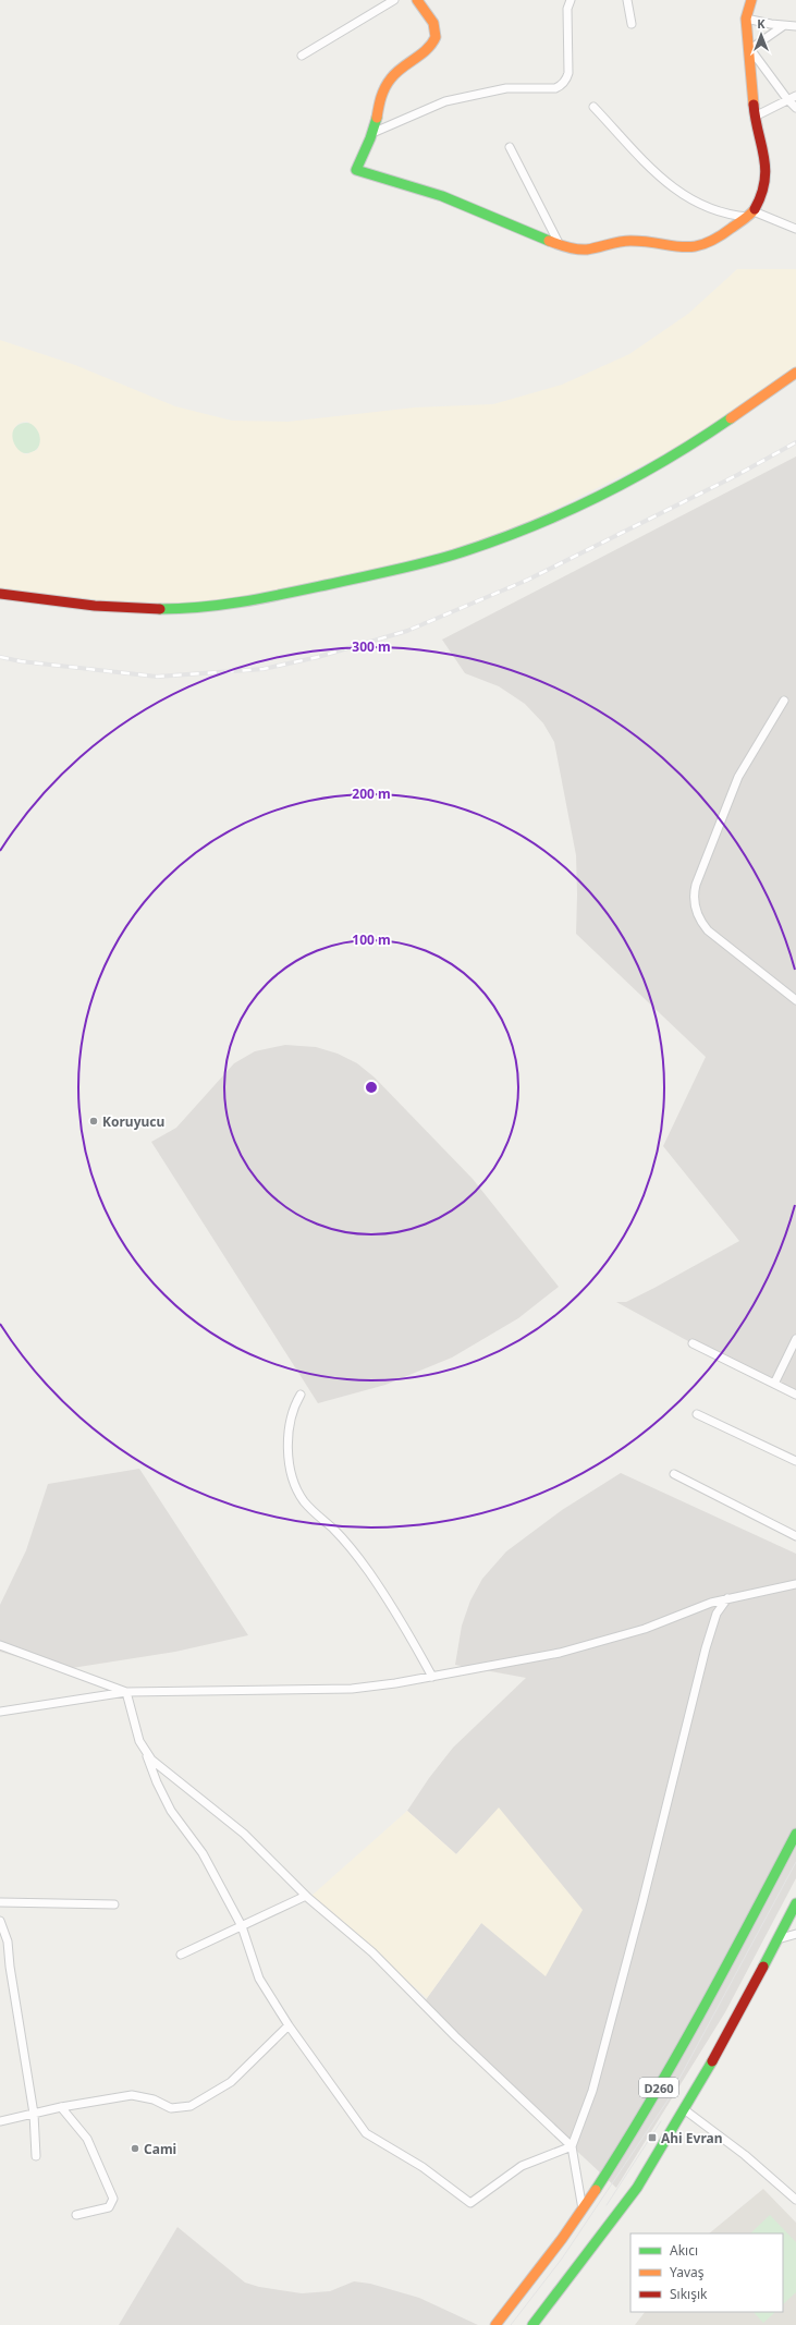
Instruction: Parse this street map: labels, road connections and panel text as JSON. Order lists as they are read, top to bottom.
{
  "streets": {
    "main road": ["D260"]
  },
  "places": {
    "other": ["Koruyucu", "Cami"],
    "transit": ["Ahi Evran"]
  },
  "legend": ["Akıcı", "Yavaş", "Sıkışık"],
  "north": "top",
  "rings": ["300 m", "200 m", "100 m"]
}
